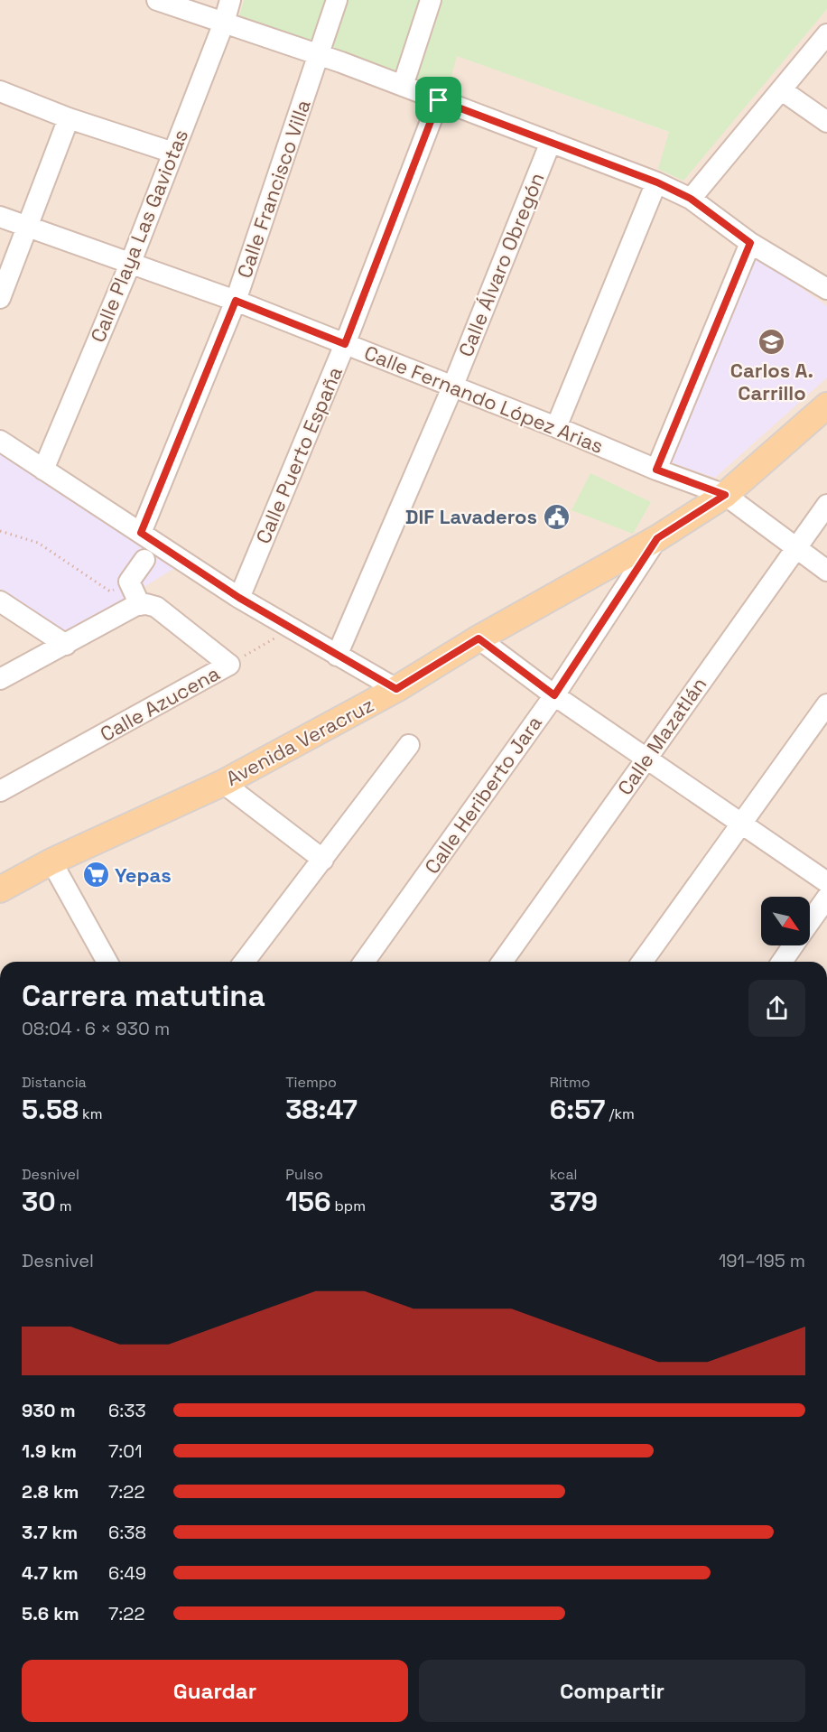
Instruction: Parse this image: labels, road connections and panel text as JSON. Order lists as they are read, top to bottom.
{
  "streets": {
    "main road": ["Avenida Veracruz"],
    "street": [
      "Calle Francisco Villa",
      "Calle Playa Las Gaviotas",
      "Calle Álvaro Obregón",
      "Calle Fernando López Arias",
      "Calle Puerto España",
      "Calle Azucena",
      "Calle Mazatlán",
      "Calle Heriberto Jara"
    ]
  },
  "crossings": [
    ["Calle Francisco Villa", "Calle Fernando López Arias"],
    ["Calle Playa Las Gaviotas", "Calle Fernando López Arias"],
    ["Calle Álvaro Obregón", "Calle Fernando López Arias"],
    ["Calle Fernando López Arias", "Calle Puerto España"],
    ["Calle Fernando López Arias", "Calle Mazatlán"],
    ["Calle Fernando López Arias", "Avenida Veracruz"],
    ["Avenida Veracruz", "Calle Heriberto Jara"]
  ],
  "places": {
    "school or university": ["Carlos A. Carrillo"],
    "public building": ["DIF Lavaderos"],
    "supermarket": ["Yepas"]
  },
  "north": "bottom right",
  "page": {
    "heading": ["Carrera matutina", "08:04 · 6 × 930 m"],
    "stats": [
      ["Distancia", "5.58 km"],
      ["Tiempo", "38:47"],
      ["Ritmo", "6:57 /km"],
      ["Desnivel", "30 m"],
      ["Pulso", "156 bpm"],
      ["kcal", "379"]
    ],
    "chart": ["Desnivel", "191–195 m"],
    "list": [
      {
        "name": "930 m",
        "note": "6:33"
      },
      {
        "name": "1.9 km",
        "note": "7:01"
      },
      {
        "name": "2.8 km",
        "note": "7:22"
      },
      {
        "name": "3.7 km",
        "note": "6:38"
      },
      {
        "name": "4.7 km",
        "note": "6:49"
      },
      {
        "name": "5.6 km",
        "note": "7:22"
      }
    ],
    "buttons": ["Guardar", "Compartir"]
  }
}
